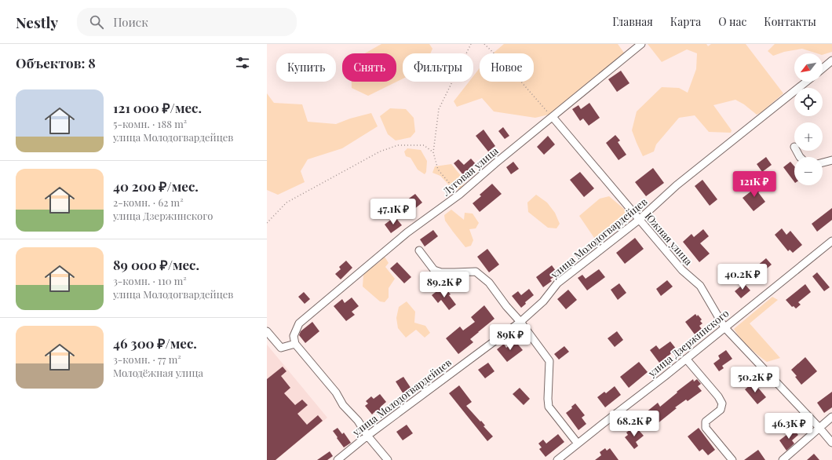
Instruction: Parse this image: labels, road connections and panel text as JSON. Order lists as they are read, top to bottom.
{
  "streets": {
    "street": [
      "Луговая улица",
      "улица Молодогвардейцев",
      "Южная улица",
      "улица Дзержинского"
    ]
  },
  "crossings": [
    ["Луговая улица", "Южная улица"],
    ["улица Молодогвардейцев", "Южная улица"],
    ["Южная улица", "улица Дзержинского"]
  ],
  "north": "bottom left",
  "page": {
    "header": "Nestly",
    "search": "Поиск",
    "nav": [
      "Главная",
      "Карта",
      "О нас",
      "Контакты"
    ],
    "heading": "Объектов: 8",
    "map_buttons": ["+", "−"],
    "chip": [
      "Купить",
      "Снять",
      "Фильтры",
      "Новое"
    ],
    "list": [
      {
        "name": "121 000 ₽/мес.",
        "note": "5-комн. · 188 m² · улица Молодогвардейцев"
      },
      {
        "name": "40 200 ₽/мес.",
        "note": "2-комн. · 62 m² · улица Дзержинского"
      },
      {
        "name": "89 000 ₽/мес.",
        "note": "3-комн. · 110 m² · улица Молодогвардейцев"
      },
      {
        "name": "46 300 ₽/мес.",
        "note": "3-комн. · 77 m² · Молодёжная улица"
      }
    ],
    "price": [
      "121K ₽",
      "47.1K ₽",
      "40.2K ₽",
      "89.2K ₽",
      "89K ₽",
      "50.2K ₽",
      "68.2K ₽",
      "46.3K ₽"
    ]
  }
}
